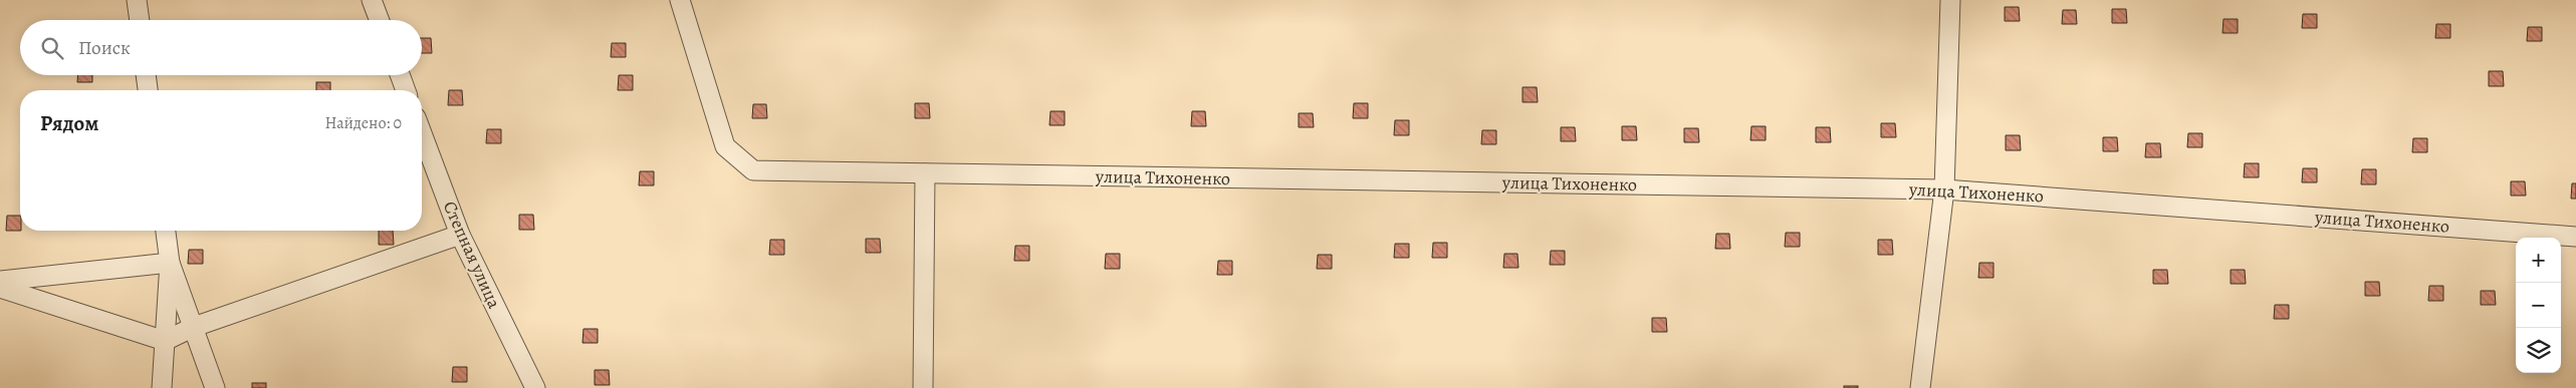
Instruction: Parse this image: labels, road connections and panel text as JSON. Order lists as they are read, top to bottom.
{
  "streets": {
    "street": ["улица Тихоненко", "Степная улица"]
  },
  "page": {
    "search": "Поиск",
    "heading": ["Рядом", "Найдено: 0"],
    "map_buttons": ["+", "−"]
  }
}
